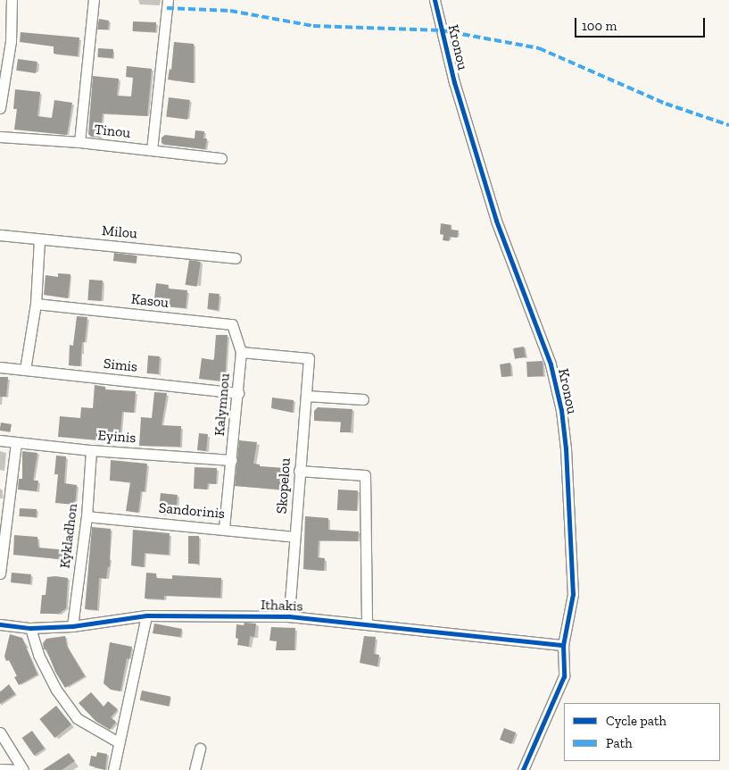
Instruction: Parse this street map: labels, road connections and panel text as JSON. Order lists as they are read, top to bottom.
{
  "streets": {
    "street": [
      "Kronou",
      "Tinou",
      "Milou",
      "Kasou",
      "Simis",
      "Kalymnou",
      "Eyinis",
      "Skopelou",
      "Sandorinis",
      "Kykladhon",
      "Ithakis"
    ]
  },
  "crossings": [
    ["Kronou", "Ithakis"],
    ["Kasou", "Kalymnou"],
    ["Kasou", "Skopelou"],
    ["Simis", "Kalymnou"],
    ["Kalymnou", "Eyinis"],
    ["Kalymnou", "Skopelou"],
    ["Kalymnou", "Sandorinis"],
    ["Eyinis", "Kykladhon"],
    ["Skopelou", "Sandorinis"],
    ["Skopelou", "Ithakis"],
    ["Sandorinis", "Kykladhon"],
    ["Kykladhon", "Ithakis"]
  ],
  "legend": ["Cycle path", "Path"],
  "scale_bar": "100 m"
}
